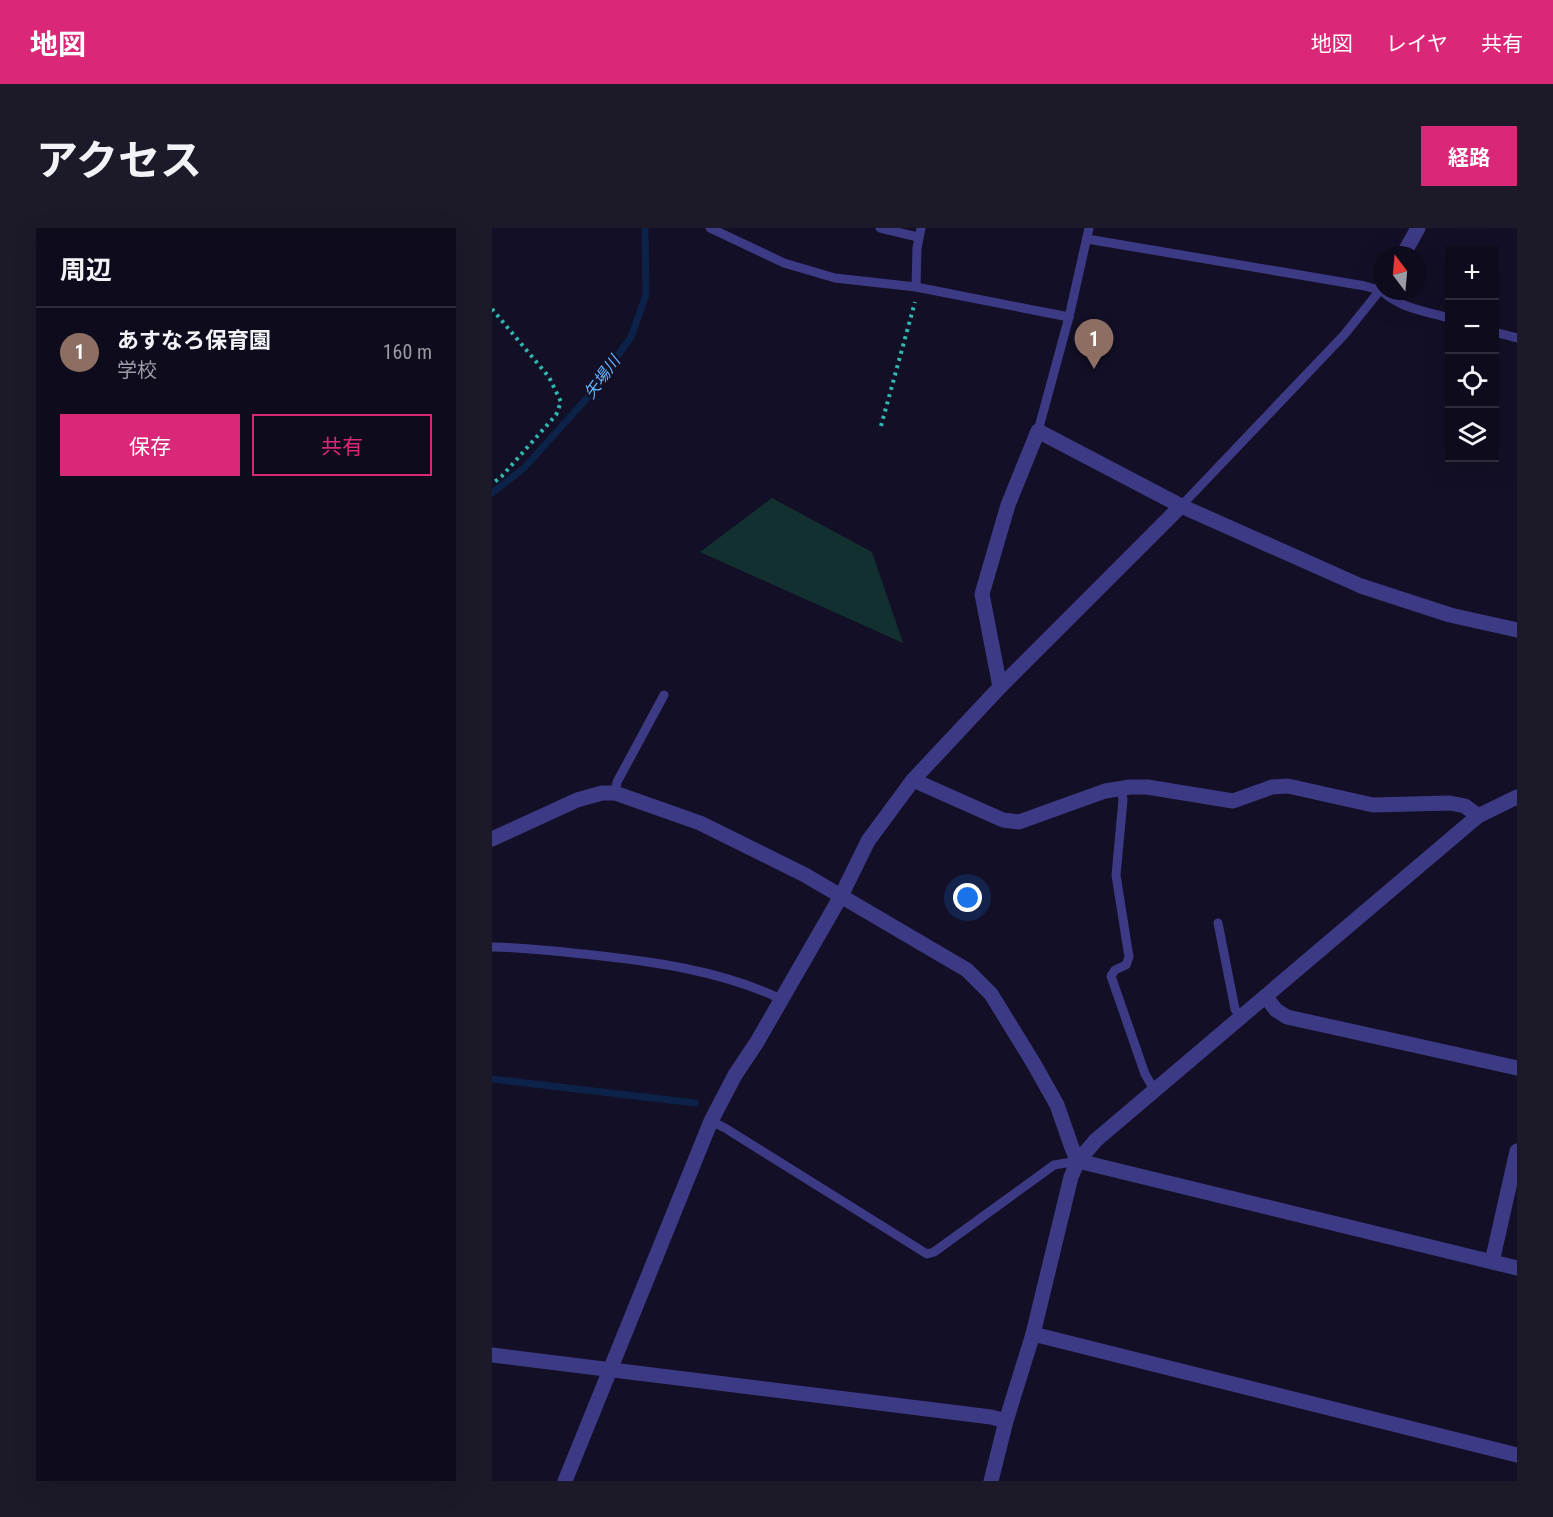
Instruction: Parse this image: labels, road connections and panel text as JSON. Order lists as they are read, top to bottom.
{
  "water": ["矢場川"],
  "north": "top",
  "page": {
    "header": "地図",
    "nav": ["地図", "レイヤ", "共有"],
    "title": "アクセス",
    "buttons": [
      "経路",
      ["保存", "共有"]
    ],
    "heading": "周辺",
    "map_buttons": ["+", "−"],
    "list": [
      {
        "mark": "1",
        "name": "あすなろ保育園",
        "note": "学校",
        "value": "160 m"
      }
    ],
    "pins": "1"
  }
}
